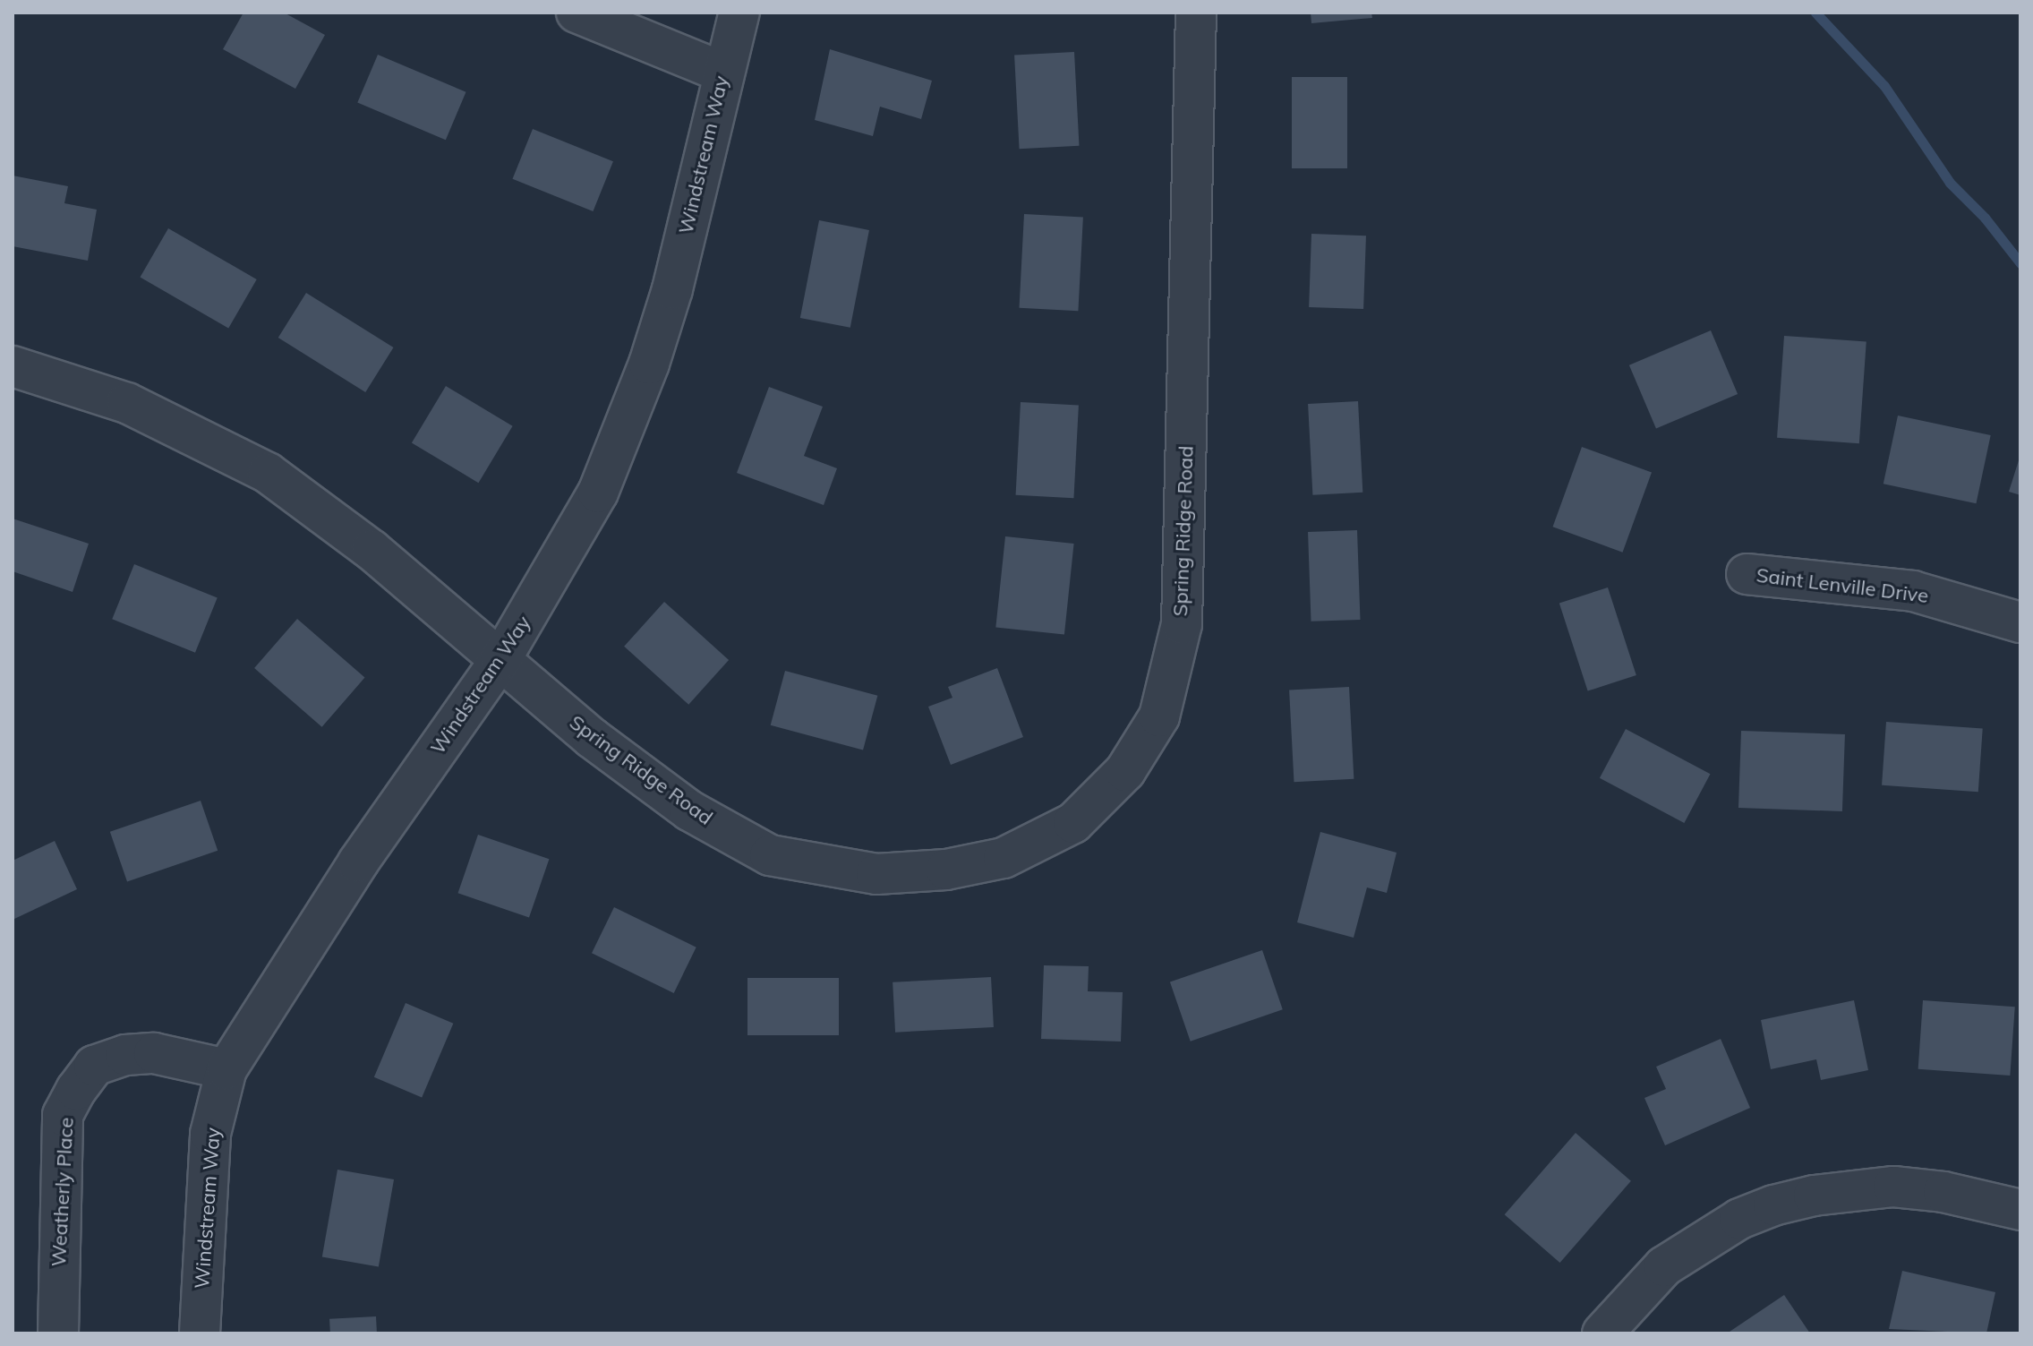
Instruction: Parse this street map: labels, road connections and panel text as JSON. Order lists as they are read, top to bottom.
{
  "streets": {
    "street": [
      "Windstream Way",
      "Spring Ridge Road",
      "Saint Lenville Drive",
      "Weatherly Place"
    ]
  },
  "crossings": [
    ["Windstream Way", "Spring Ridge Road"],
    ["Windstream Way", "Weatherly Place"]
  ]
}
